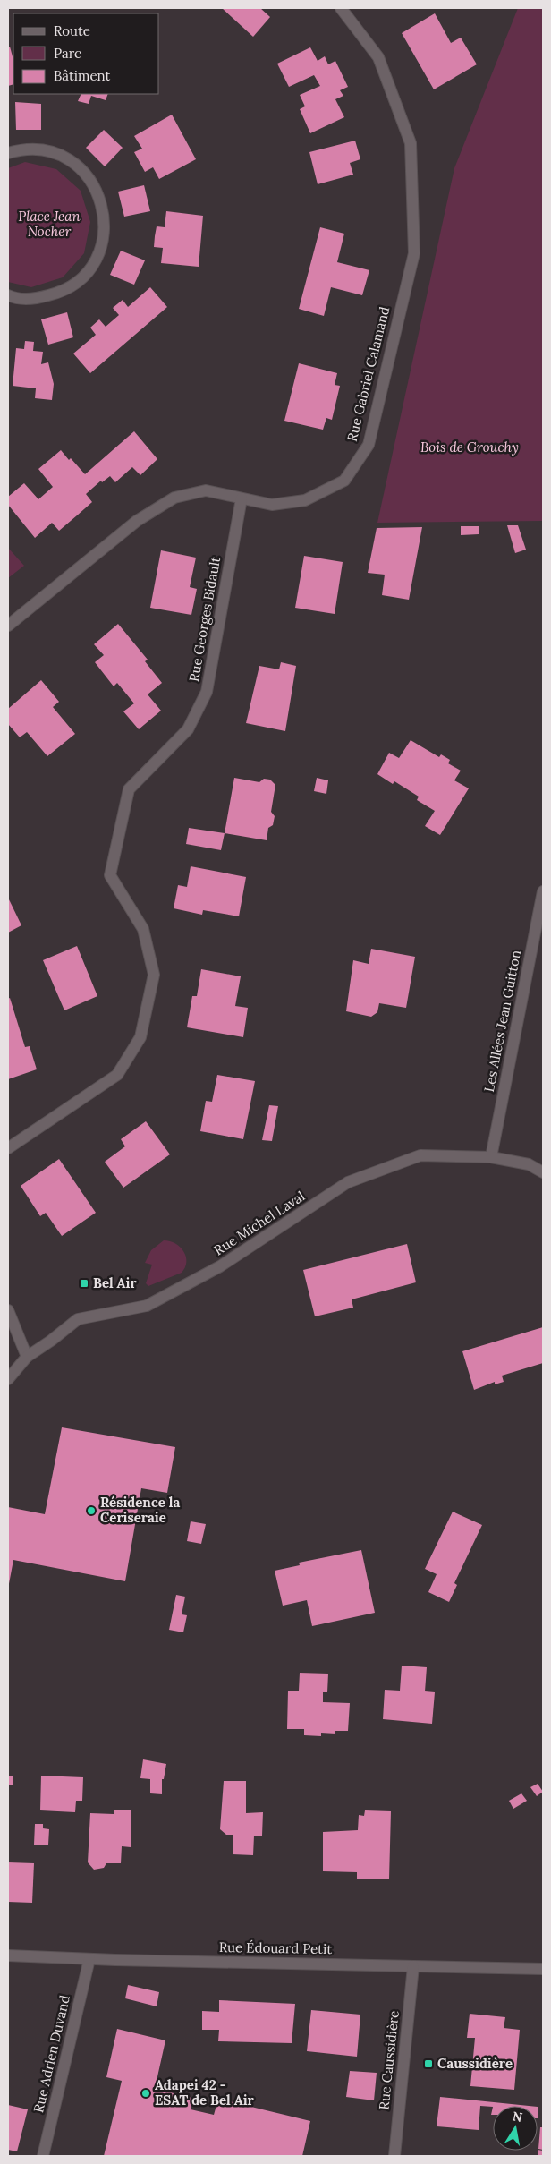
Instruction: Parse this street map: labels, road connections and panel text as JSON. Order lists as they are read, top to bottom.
{
  "streets": {
    "street": [
      "Rue Gabriel Calamand",
      "Rue Georges Bidault",
      "Les Allées Jean Guitton",
      "Rue Michel Laval",
      "Rue Édouard Petit",
      "Rue Adrien Duvand",
      "Rue Caussidière"
    ]
  },
  "crossings": [
    ["Rue Gabriel Calamand", "Rue Georges Bidault"],
    ["Les Allées Jean Guitton", "Rue Michel Laval"],
    ["Rue Édouard Petit", "Rue Adrien Duvand"],
    ["Rue Édouard Petit", "Rue Caussidière"]
  ],
  "parks": ["Place Jean Nocher", "Bois de Grouchy"],
  "places": {
    "transit": ["Bel Air", "Caussidière"],
    "other": ["Résidence la Ceriseraie", "Adapei 42 - ESAT de Bel Air"]
  },
  "legend": ["Route", "Parc", "Bâtiment"],
  "north": "top"
}
